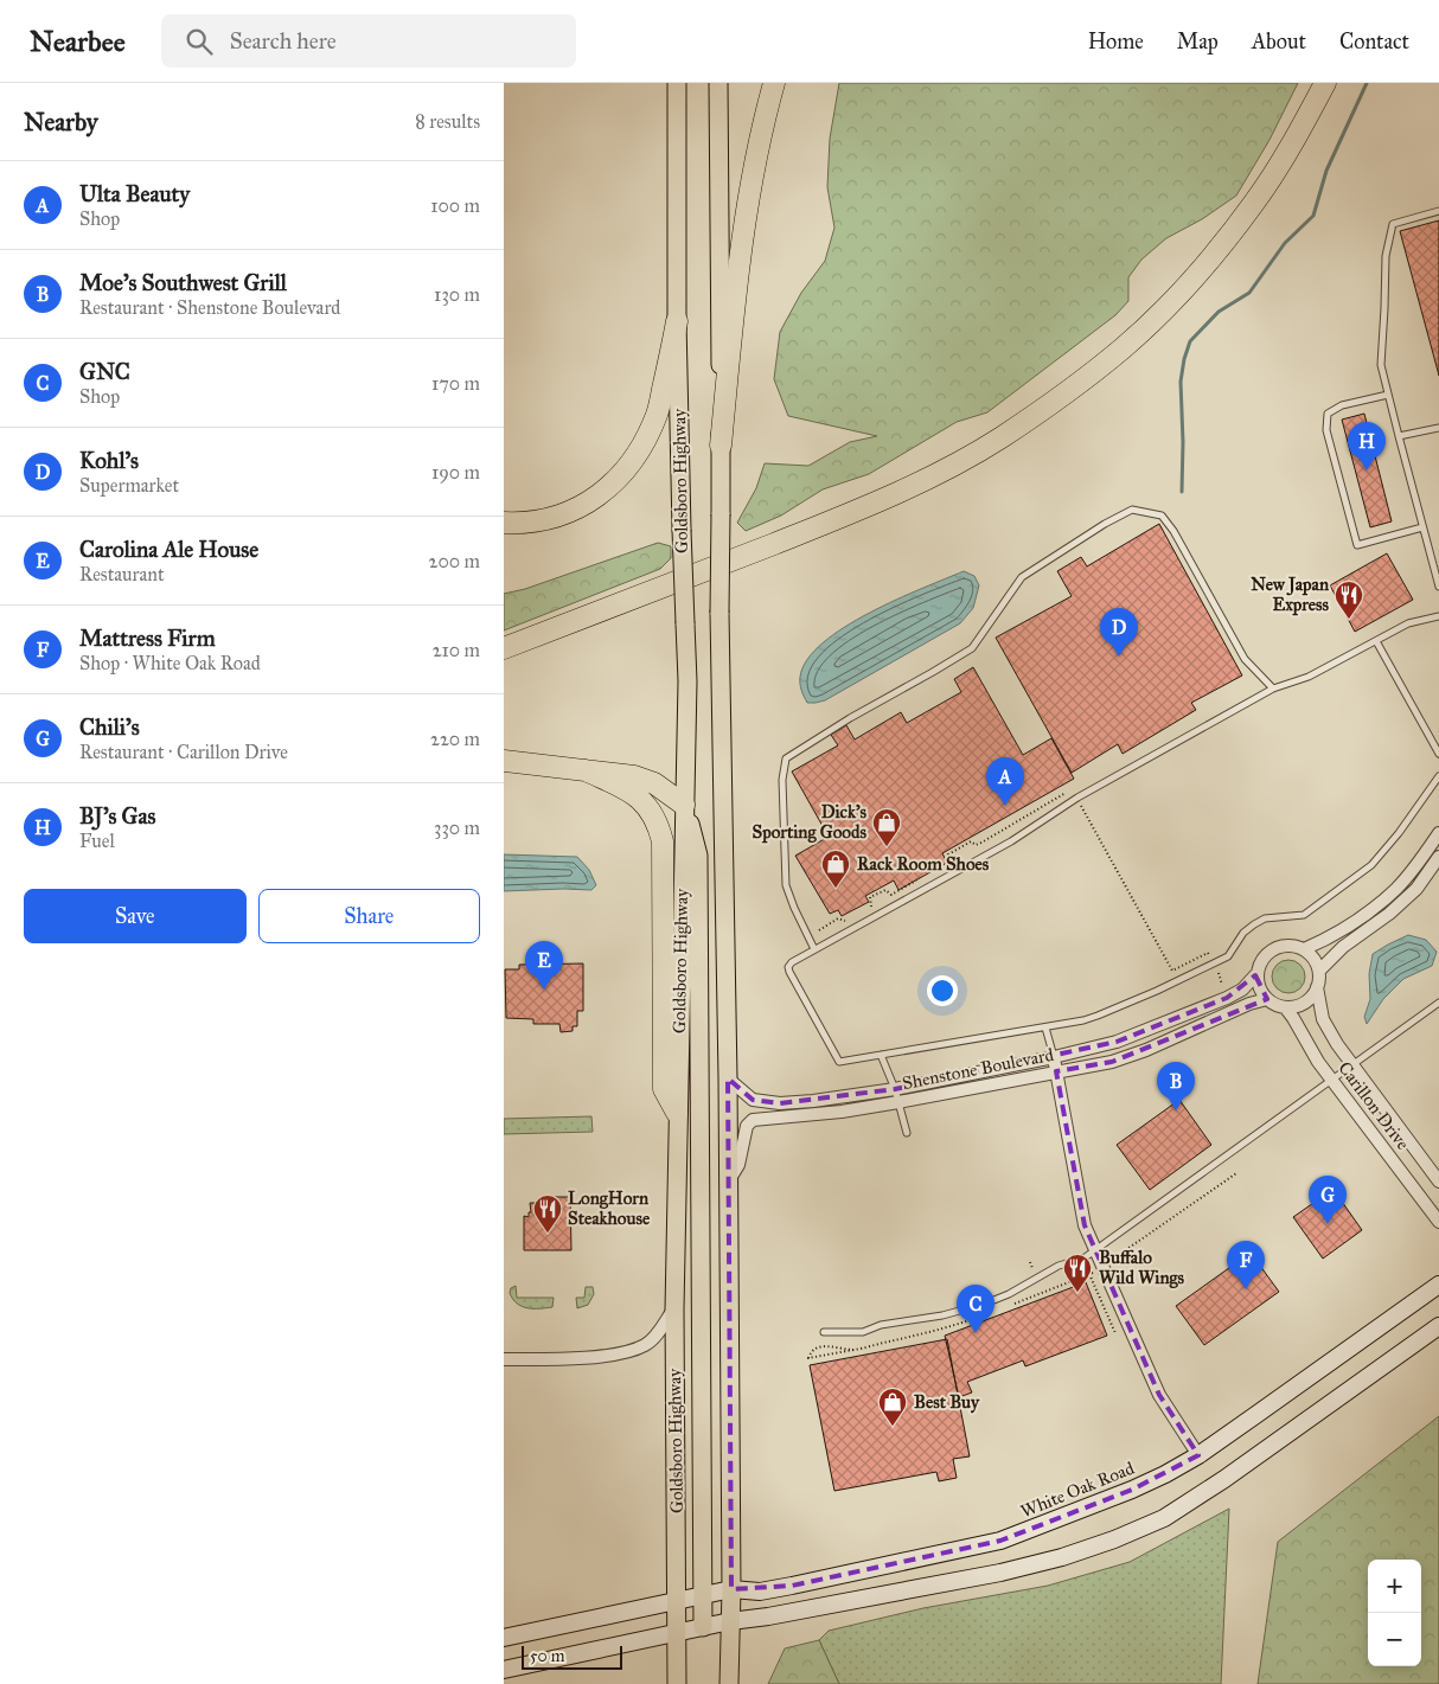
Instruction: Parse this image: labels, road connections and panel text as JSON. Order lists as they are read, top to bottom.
{
  "streets": {
    "main road": ["Goldsboro Highway", "White Oak Road"],
    "street": ["Shenstone Boulevard", "Carillon Drive"]
  },
  "crossings": [
    ["Goldsboro Highway", "White Oak Road"],
    ["Shenstone Boulevard", "Carillon Drive"]
  ],
  "places": {
    "restaurant": ["New Japan Express", "LongHorn Steakhouse", "Buffalo Wild Wings"],
    "shop": ["Dick's Sporting Goods", "Rack Room Shoes", "Best Buy"]
  },
  "scale_bar": "50 m",
  "page": {
    "header": "Nearbee",
    "search": "Search here",
    "nav": [
      "Home",
      "Map",
      "About",
      "Contact"
    ],
    "heading": ["Nearby", "8 results"],
    "list": [
      {
        "mark": "A",
        "name": "Ulta Beauty",
        "note": "Shop",
        "value": "100 m"
      },
      {
        "mark": "B",
        "name": "Moe's Southwest Grill",
        "note": "Restaurant · Shenstone Boulevard",
        "value": "130 m"
      },
      {
        "mark": "C",
        "name": "GNC",
        "note": "Shop",
        "value": "170 m"
      },
      {
        "mark": "D",
        "name": "Kohl's",
        "note": "Supermarket",
        "value": "190 m"
      },
      {
        "mark": "E",
        "name": "Carolina Ale House",
        "note": "Restaurant",
        "value": "200 m"
      },
      {
        "mark": "F",
        "name": "Mattress Firm",
        "note": "Shop · White Oak Road",
        "value": "210 m"
      },
      {
        "mark": "G",
        "name": "Chili's",
        "note": "Restaurant · Carillon Drive",
        "value": "220 m"
      },
      {
        "mark": "H",
        "name": "BJ’s Gas",
        "note": "Fuel",
        "value": "330 m"
      }
    ],
    "pins": [
      "H",
      "D",
      "A",
      "E",
      "B",
      "G",
      "F",
      "C"
    ],
    "buttons": ["Save", "Share"],
    "map_buttons": ["+", "−"],
    "scale": "50 m"
  }
}
